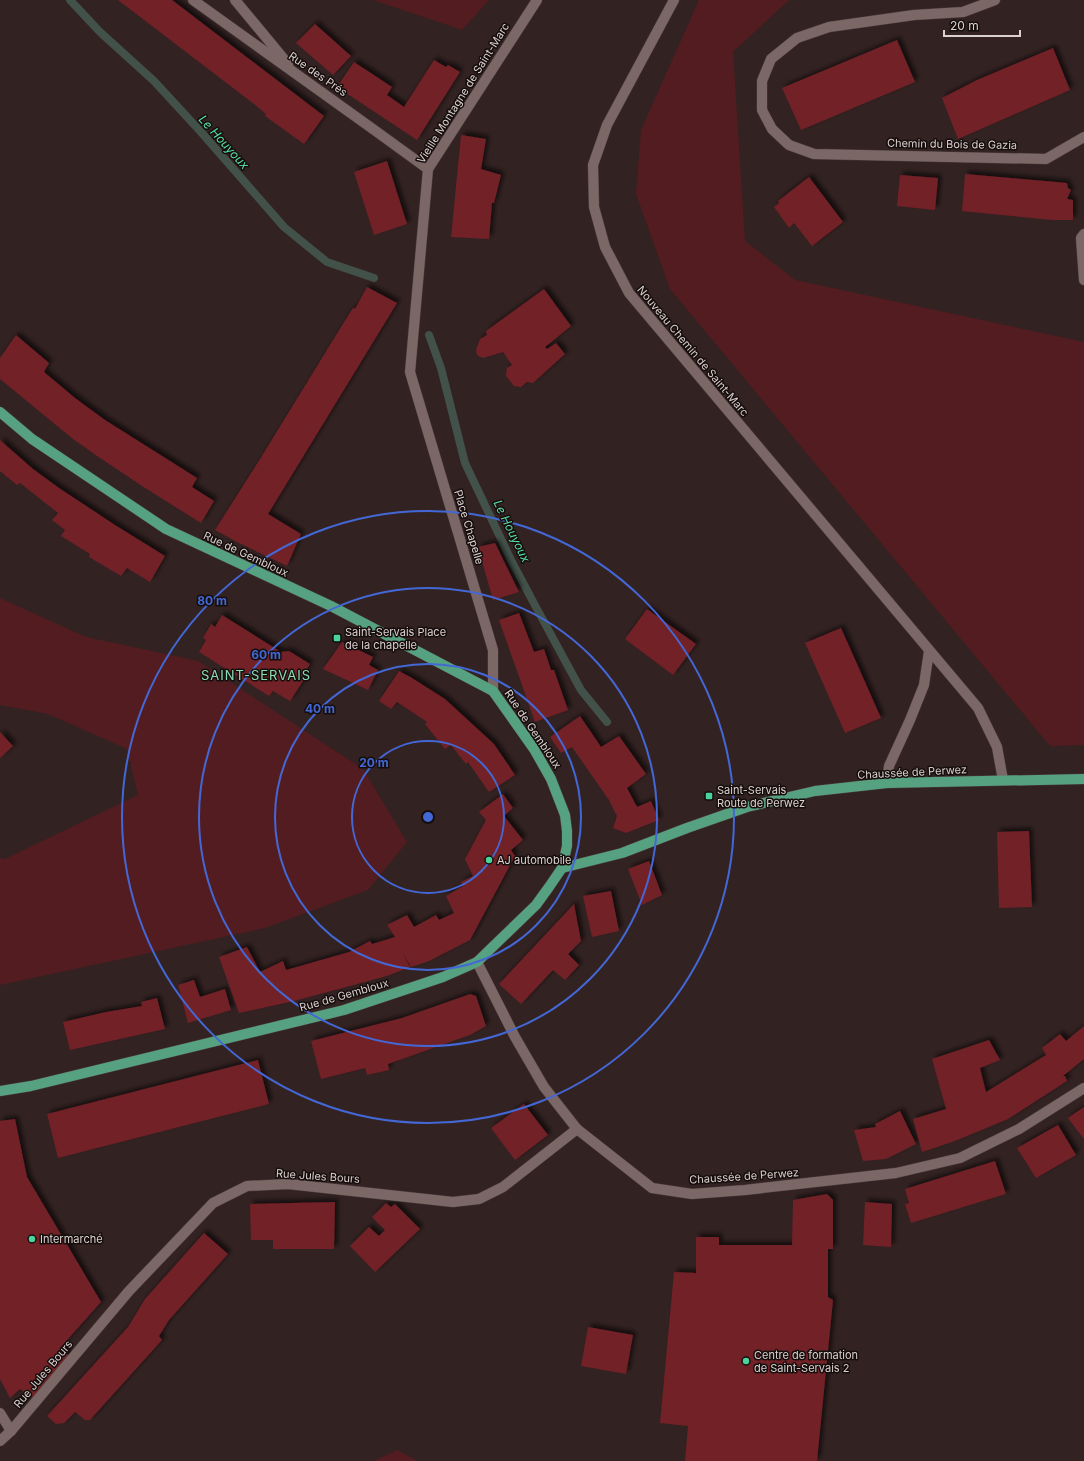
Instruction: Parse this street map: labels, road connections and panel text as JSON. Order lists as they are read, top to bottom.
{
  "streets": {
    "main road": ["Rue de Gembloux", "Chaussée de Perwez"],
    "street": [
      "Rue des Prés",
      "Vieille Montagne de Saint-Marc",
      "Chemin du Bois de Gazia",
      "Nouveau Chemin de Saint-Marc",
      "Place Chapelle",
      "Rue Jules Bours"
    ]
  },
  "crossings": [
    ["Rue des Prés", "Vieille Montagne de Saint-Marc"],
    ["Vieille Montagne de Saint-Marc", "Place Chapelle"],
    ["Nouveau Chemin de Saint-Marc", "Chaussée de Perwez"],
    ["Place Chapelle", "Rue de Gembloux"],
    ["Rue de Gembloux", "Chaussée de Perwez"],
    ["Chaussée de Perwez", "Rue Jules Bours"]
  ],
  "districts": ["SAINT-SERVAIS"],
  "water": ["Le Houyoux"],
  "places": {
    "transit": ["Saint-Servais Place de la chapelle", "Saint-Servais Route de Perwez"],
    "other": ["AJ automobile", "Intermarché", "Centre de formation de Saint-Servais 2"]
  },
  "scale_bar": "20 m",
  "rings": [
    "80 m",
    "60 m",
    "40 m",
    "20 m"
  ]
}
